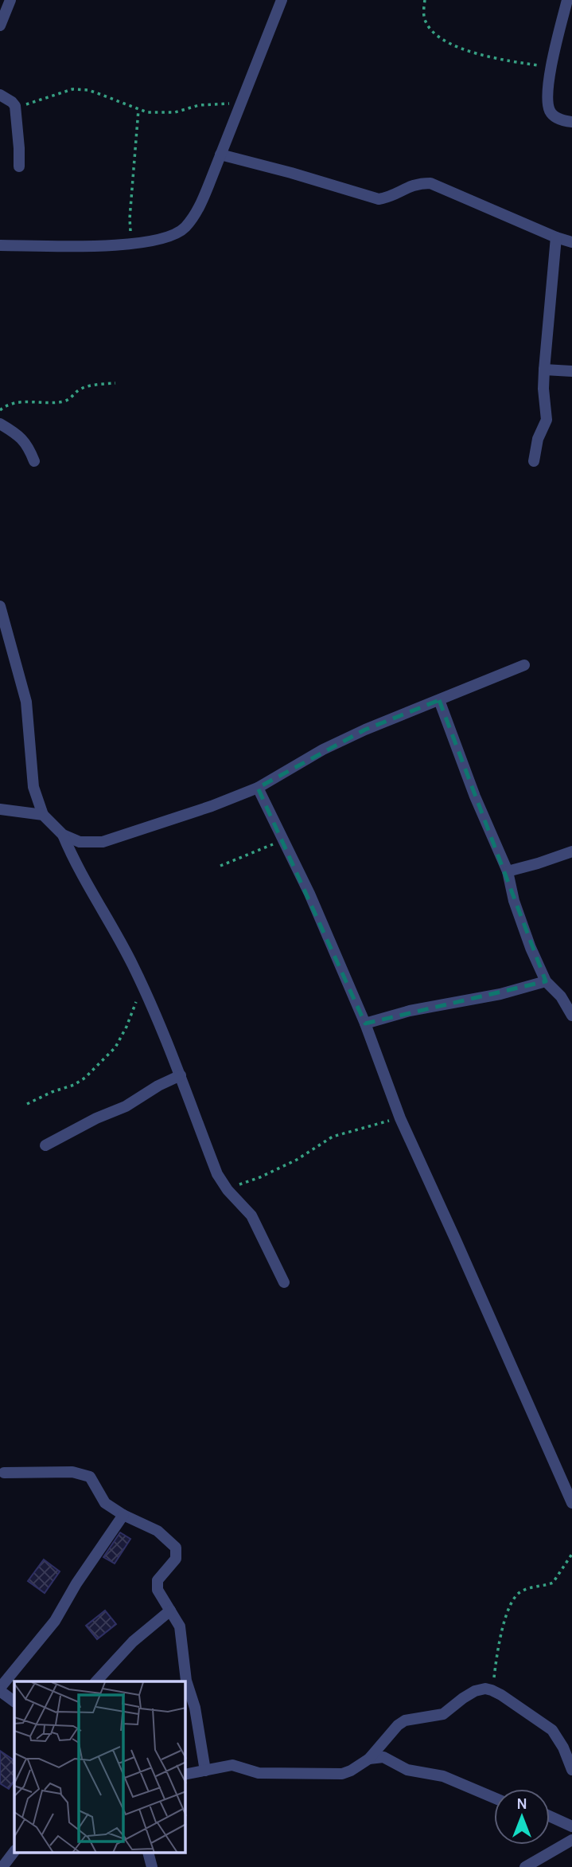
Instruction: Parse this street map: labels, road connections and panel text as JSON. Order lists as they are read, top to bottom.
{
  "north": "top"
}
